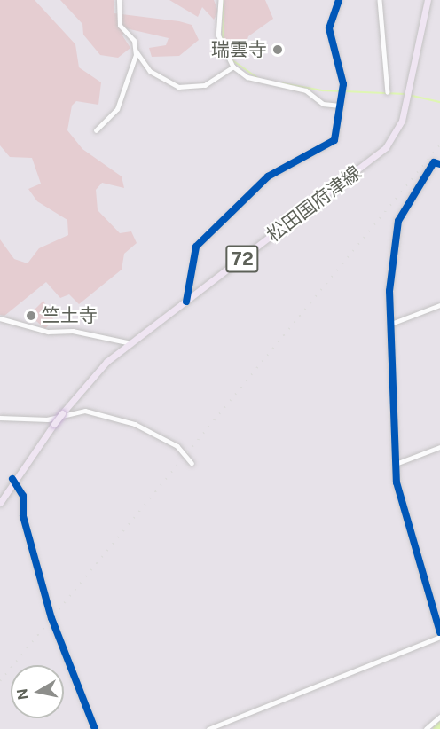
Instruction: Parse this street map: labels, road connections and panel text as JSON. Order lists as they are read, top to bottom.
{
  "streets": {
    "main road": ["松田国府津線", "72"]
  },
  "places": ["瑞雲寺", "竺土寺"],
  "north": "left"
}
